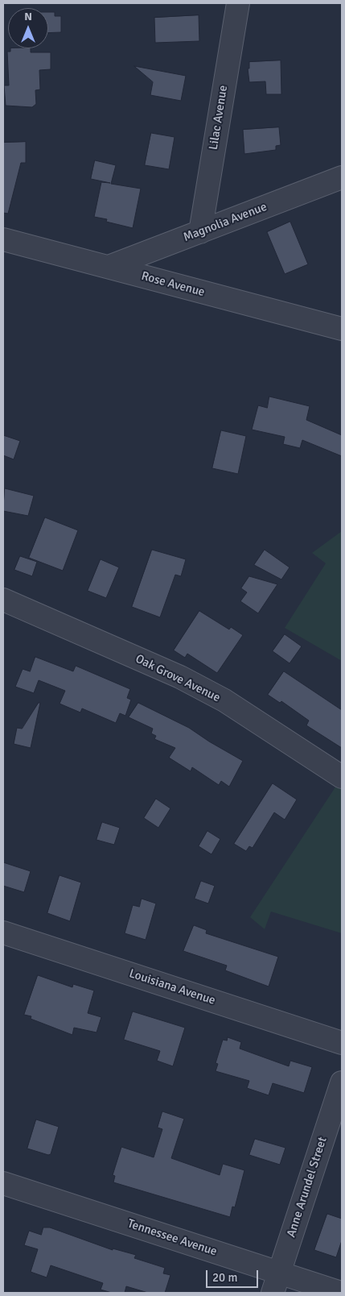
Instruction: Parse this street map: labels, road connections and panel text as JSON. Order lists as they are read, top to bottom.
{
  "streets": {
    "street": [
      "Lilac Avenue",
      "Magnolia Avenue",
      "Rose Avenue",
      "Oak Grove Avenue",
      "Louisiana Avenue",
      "Anne Arundel Street",
      "Tennessee Avenue"
    ]
  },
  "crossings": [
    ["Lilac Avenue", "Magnolia Avenue"],
    ["Magnolia Avenue", "Rose Avenue"],
    ["Anne Arundel Street", "Tennessee Avenue"]
  ],
  "scale_bar": "20 m",
  "north": "top"
}
